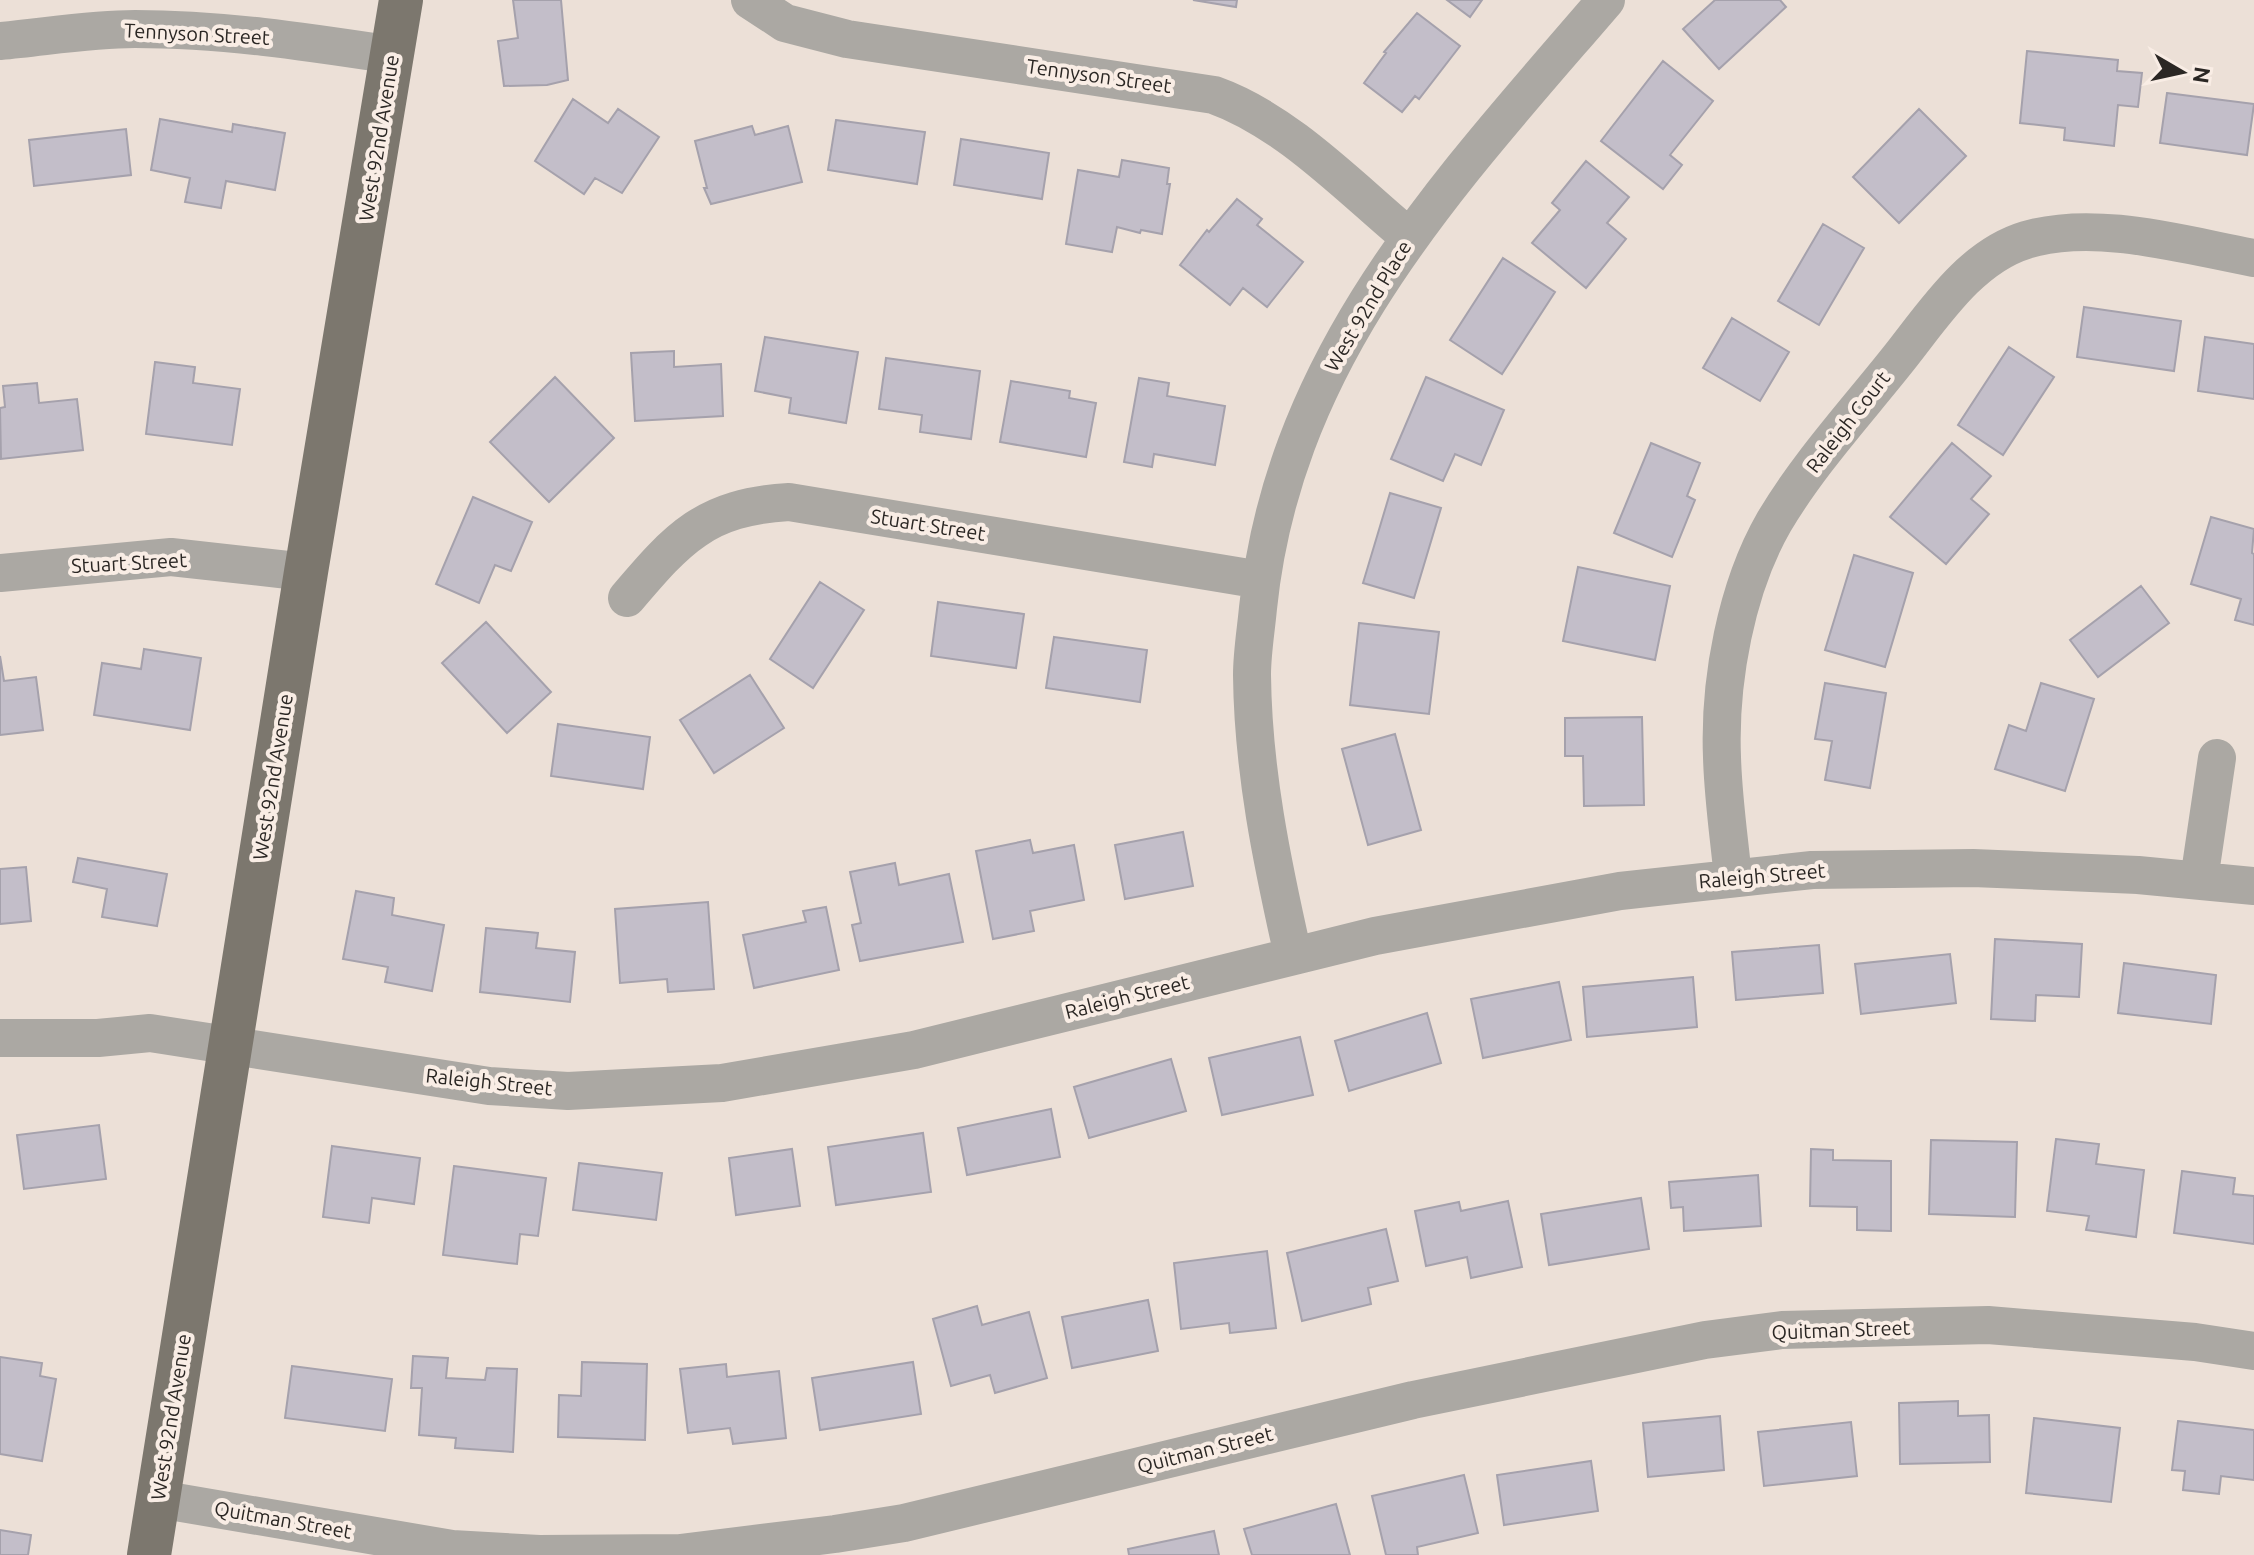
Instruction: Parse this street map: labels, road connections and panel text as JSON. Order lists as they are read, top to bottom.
{
  "streets": {
    "main road": ["West 92nd Avenue"],
    "street": [
      "Tennyson Street",
      "West 92nd Place",
      "Raleigh Court",
      "Stuart Street",
      "Raleigh Street",
      "Quitman Street"
    ]
  },
  "crossings": [
    ["Tennyson Street", "West 92nd Avenue"],
    ["Tennyson Street", "West 92nd Place"],
    ["West 92nd Avenue", "Stuart Street"],
    ["West 92nd Avenue", "Raleigh Street"],
    ["West 92nd Avenue", "Quitman Street"],
    ["West 92nd Place", "Stuart Street"],
    ["West 92nd Place", "Raleigh Street"],
    ["Raleigh Court", "Raleigh Street"]
  ],
  "north": "right"
}
